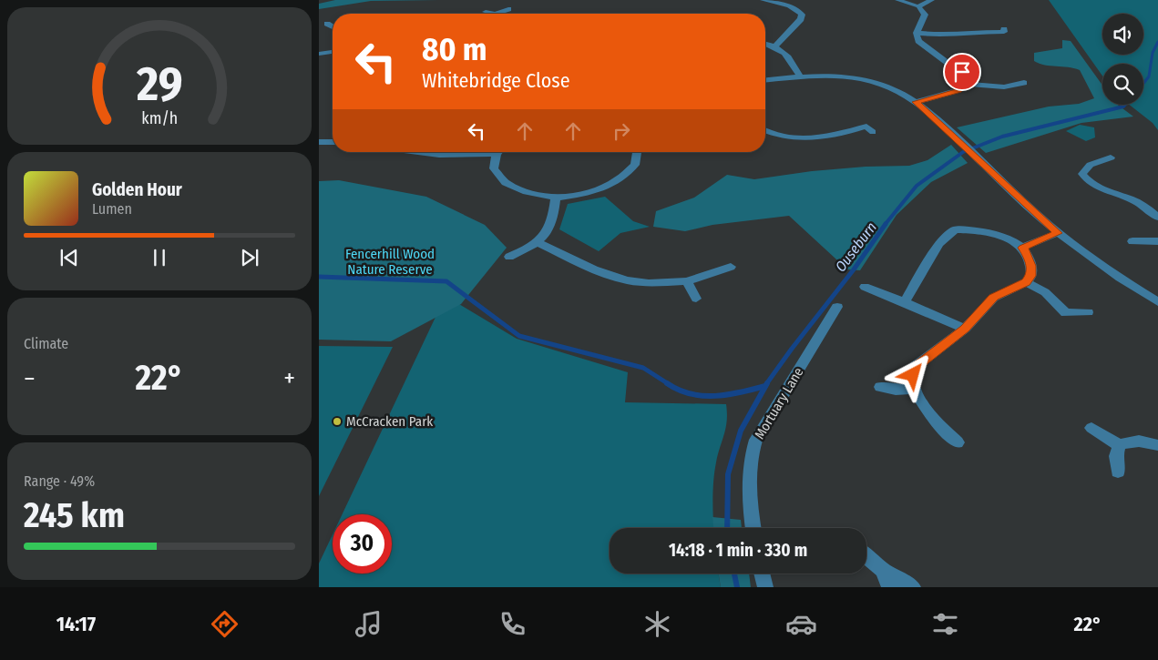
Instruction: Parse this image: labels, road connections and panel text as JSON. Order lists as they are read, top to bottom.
{
  "streets": {
    "street": ["Mortuary Lane"]
  },
  "water": ["Ouseburn"],
  "parks": ["Fencerhill Wood Nature Reserve"],
  "places": ["McCracken Park"],
  "page": {
    "turn": ["80 m", "Whitebridge Close"],
    "song": ["Golden Hour", "Lumen"],
    "tile": [
      "Climate",
      ["Range · 49%", "245 km"]
    ],
    "heat": ["−", "22°", "+"],
    "limit": "30",
    "trip": "14:18 · 1 min · 330 m",
    "tabs": ["14:17", "22°"],
    "gauge": ["29", "km/h"]
  }
}
